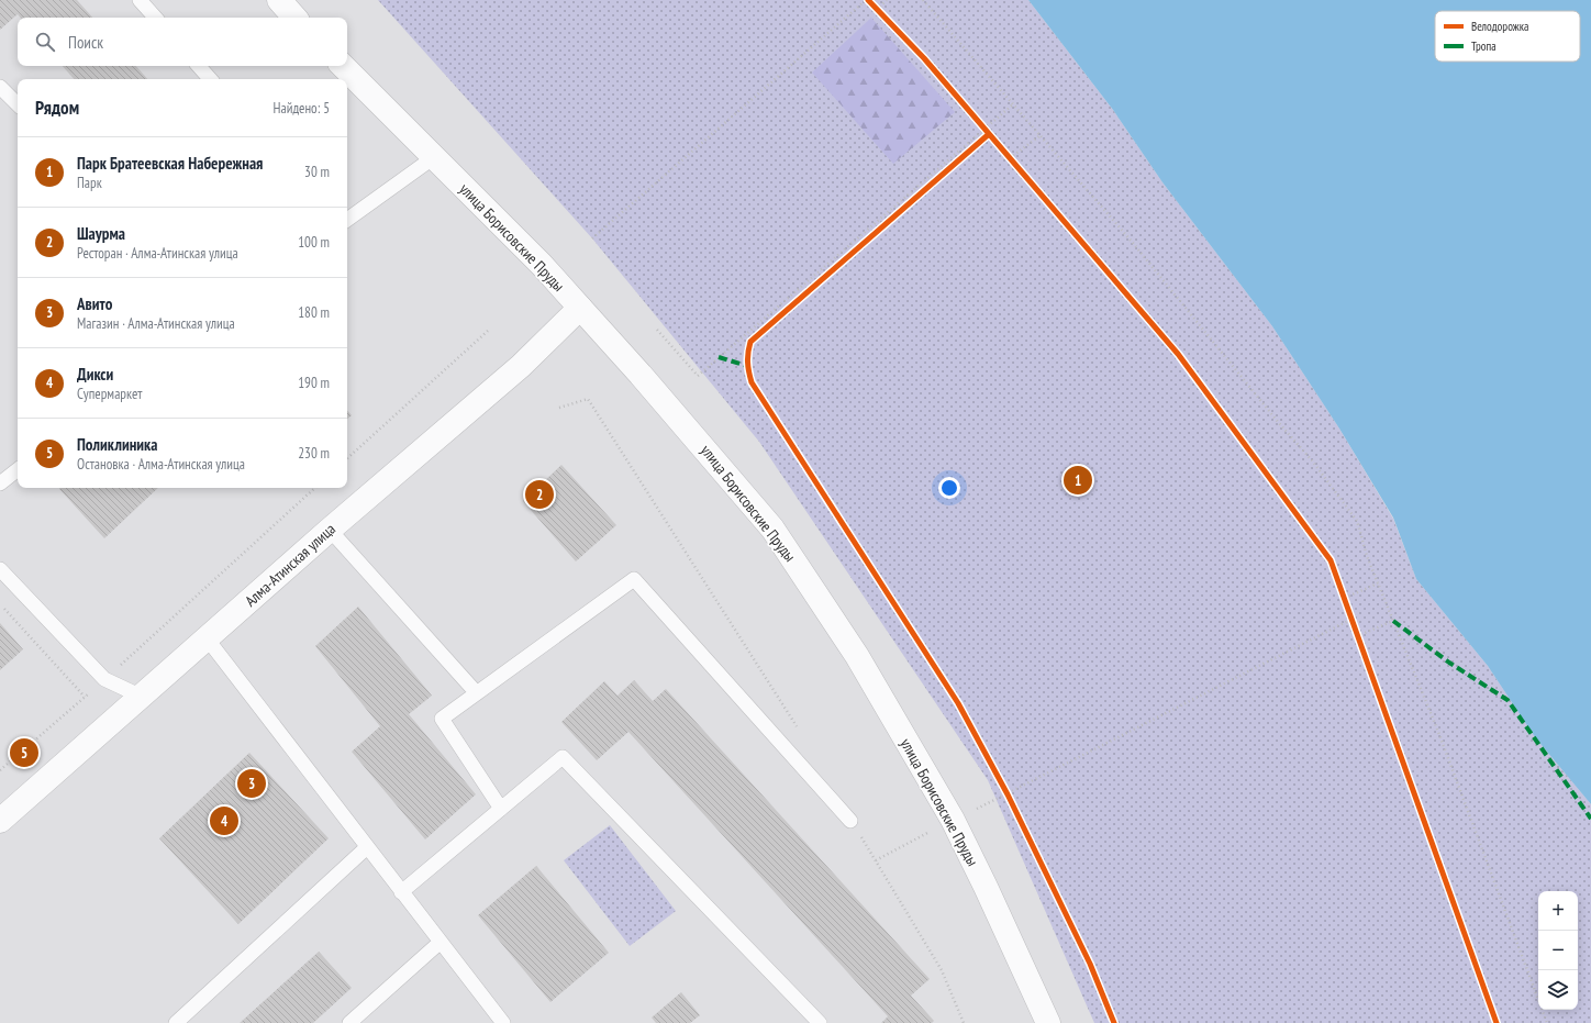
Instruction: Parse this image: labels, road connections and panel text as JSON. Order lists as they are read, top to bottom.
{
  "streets": {
    "street": ["улица Борисовские Пруды", "Алма-Атинская улица"]
  },
  "crossings": [
    ["улица Борисовские Пруды", "Алма-Атинская улица"]
  ],
  "legend": ["Велодорожка", "Тропа"],
  "page": {
    "search": "Поиск",
    "heading": ["Рядом", "Найдено: 5"],
    "list": [
      {
        "mark": "1",
        "name": "Парк Братеевская Набережная",
        "note": "Парк",
        "value": "30 m"
      },
      {
        "mark": "2",
        "name": "Шаурма",
        "note": "Ресторан · Алма-Атинская улица",
        "value": "100 m"
      },
      {
        "mark": "3",
        "name": "Авито",
        "note": "Магазин · Алма-Атинская улица",
        "value": "180 m"
      },
      {
        "mark": "4",
        "name": "Дикси",
        "note": "Супермаркет",
        "value": "190 m"
      },
      {
        "mark": "5",
        "name": "Поликлиника",
        "note": "Остановка · Алма-Атинская улица",
        "value": "230 m"
      }
    ],
    "pins": [
      "1",
      "2",
      "5",
      "3",
      "4"
    ],
    "map_buttons": ["+", "−"]
  }
}
